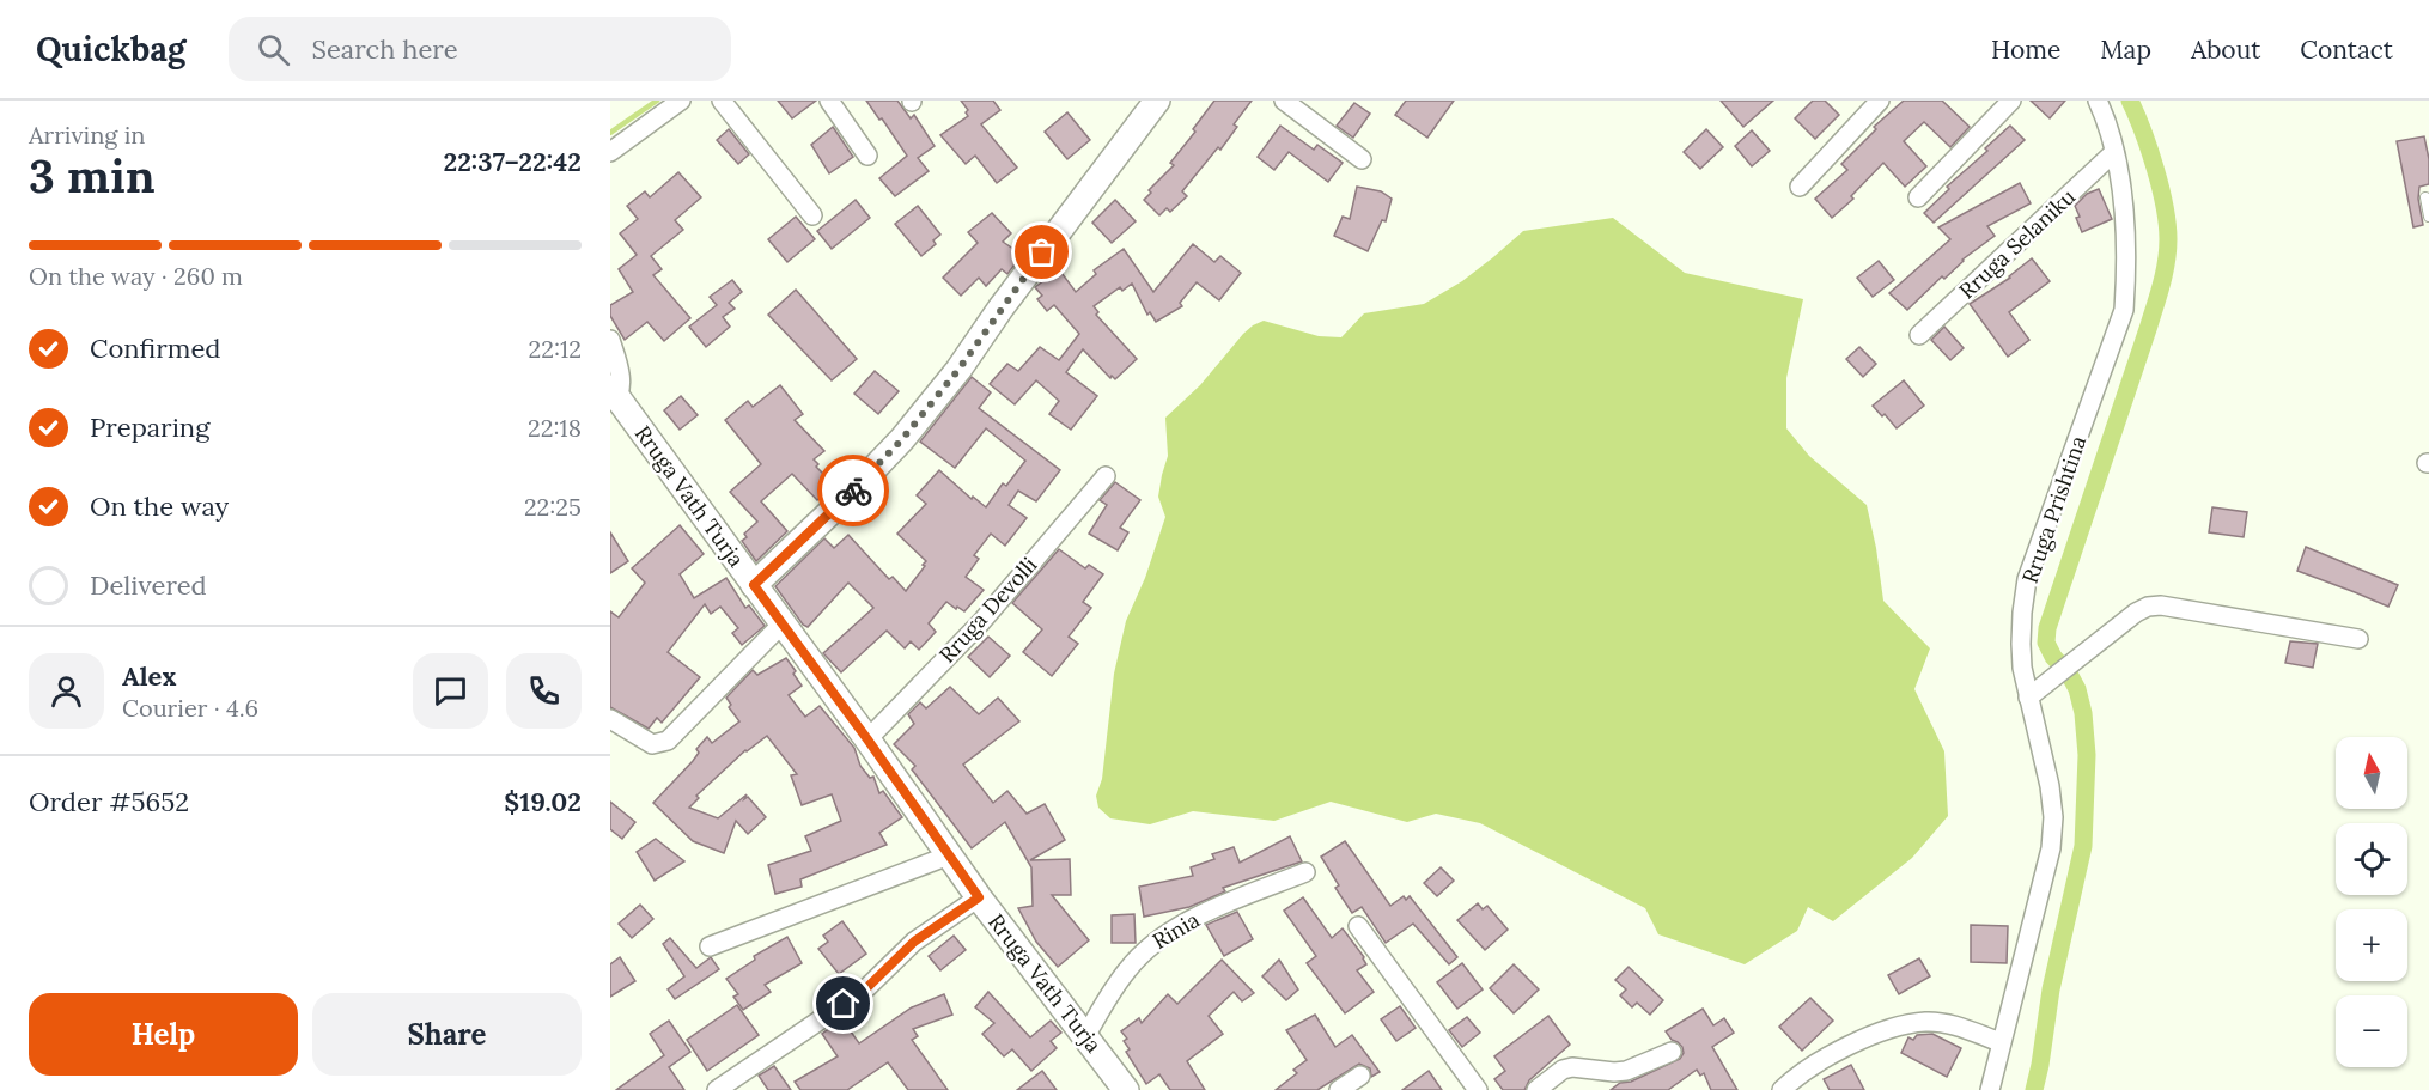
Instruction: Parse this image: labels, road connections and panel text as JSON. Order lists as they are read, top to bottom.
{
  "streets": {
    "street": [
      "Rruga Selaniku",
      "Rruga Vath Turja",
      "Rruga Prishtina",
      "Rruga Devolli",
      "Rinia"
    ]
  },
  "crossings": [
    ["Rruga Selaniku", "Rruga Prishtina"],
    ["Rruga Vath Turja", "Rruga Devolli"],
    ["Rruga Vath Turja", "Rinia"]
  ],
  "north": "top",
  "page": {
    "header": "Quickbag",
    "search": "Search here",
    "nav": [
      "Home",
      "Map",
      "About",
      "Contact"
    ],
    "heading": ["3 min", "Arriving in", "22:37–22:42"],
    "panel": [
      "Alex",
      "Courier · 4.6",
      "Order #5652",
      "$19.02"
    ],
    "bar": "On the way · 260 m",
    "list": [
      ["Confirmed", "22:12"],
      ["Preparing", "22:18"],
      ["On the way", "22:25"],
      "Delivered"
    ],
    "map_buttons": ["+", "−"],
    "buttons": ["Help", "Share"]
  }
}
